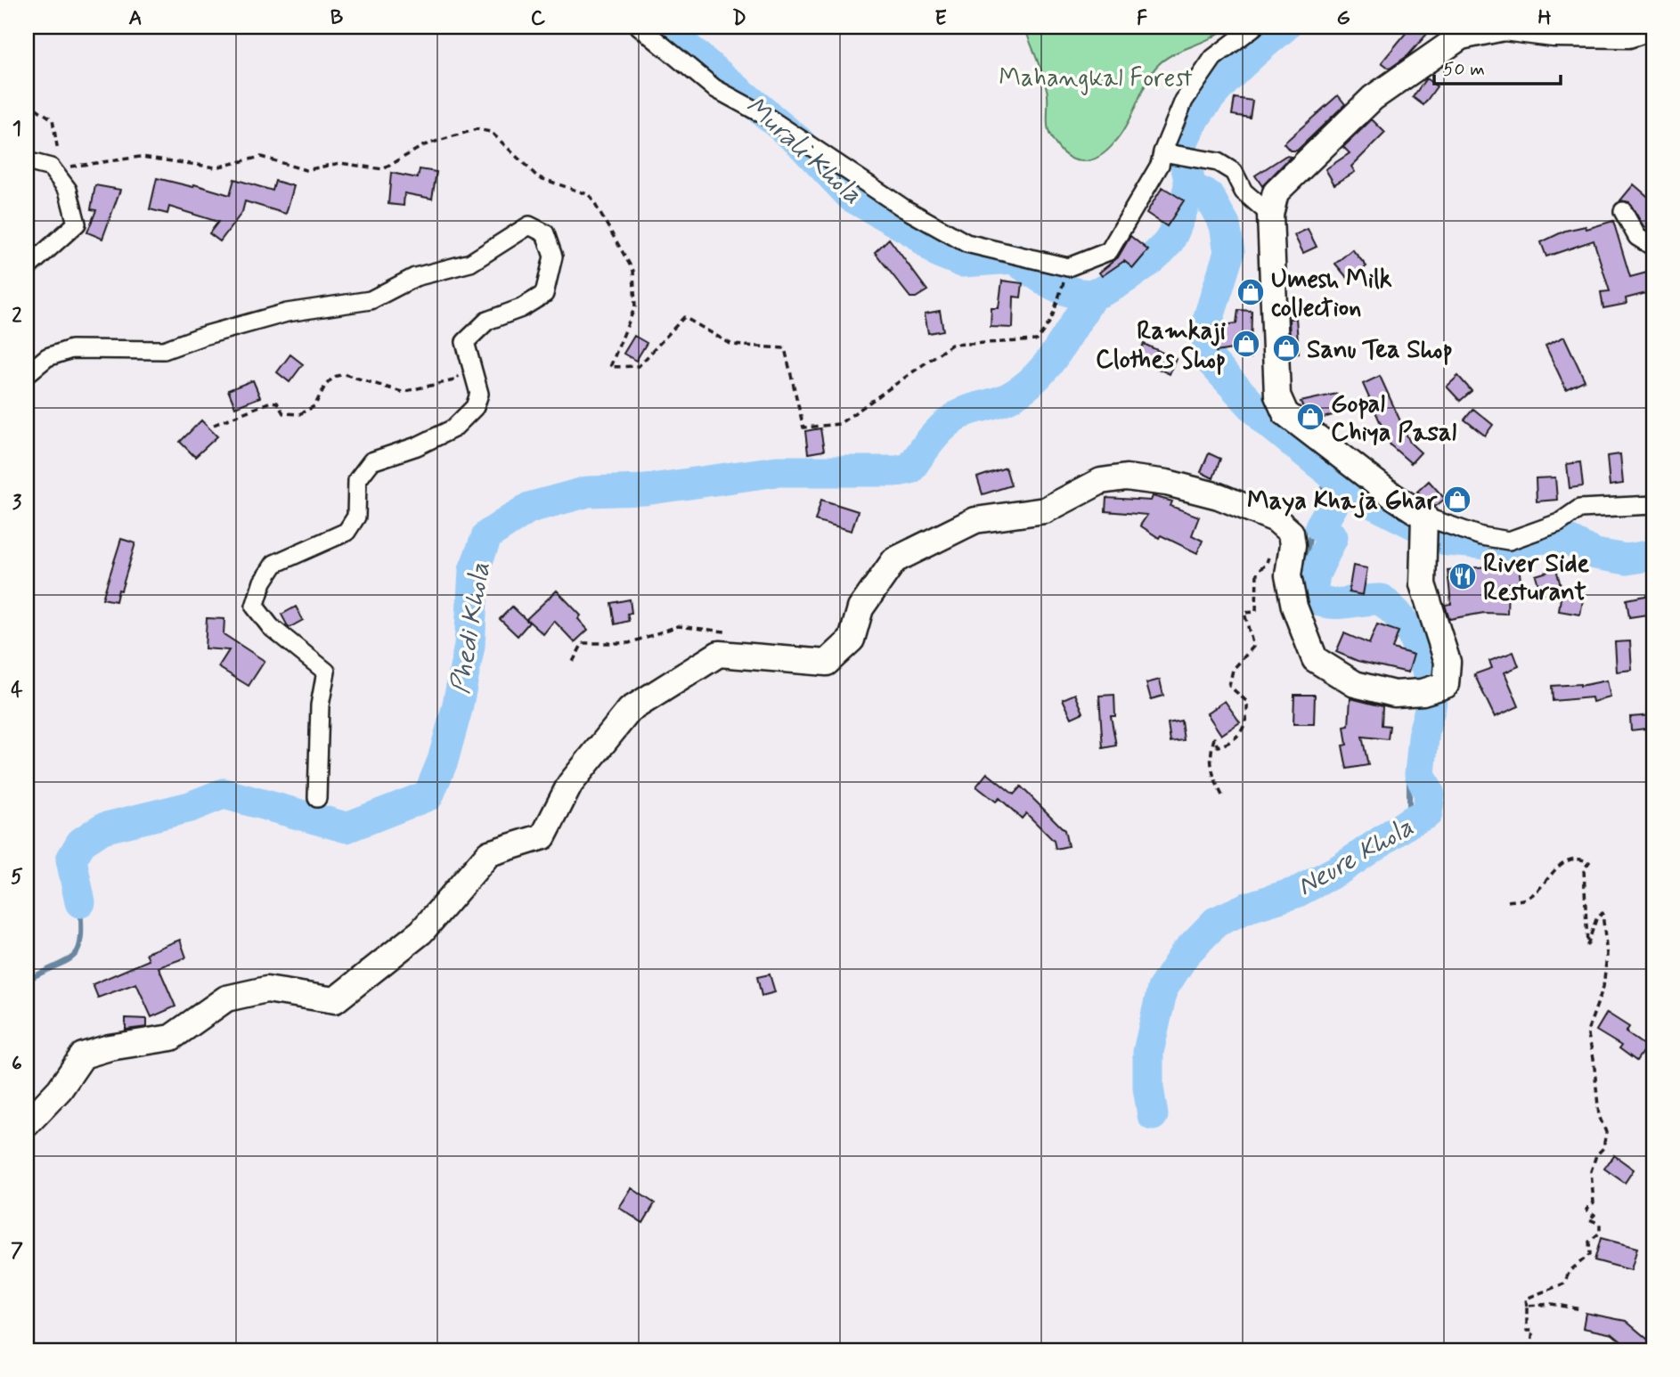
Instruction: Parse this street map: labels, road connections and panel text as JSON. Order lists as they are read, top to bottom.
{
  "water": ["Murali Khola", "Phedi Khola", "Neure Khola"],
  "parks": ["Mahangkal Forest"],
  "places": {
    "shop": [
      "Umesh Milk collection",
      "Ramkaji Clothes Shop",
      "Sanu Tea Shop",
      "Gopal Chiya Pasal",
      "Maya Khaja Ghar"
    ],
    "restaurant": ["River Side Resturant"]
  },
  "scale_bar": "50 m",
  "grid": {
    "columns": [
      "A",
      "B",
      "C",
      "D",
      "E",
      "F",
      "G",
      "H"
    ],
    "rows": [
      "1",
      "2",
      "3",
      "4",
      "5",
      "6",
      "7"
    ]
  }
}
